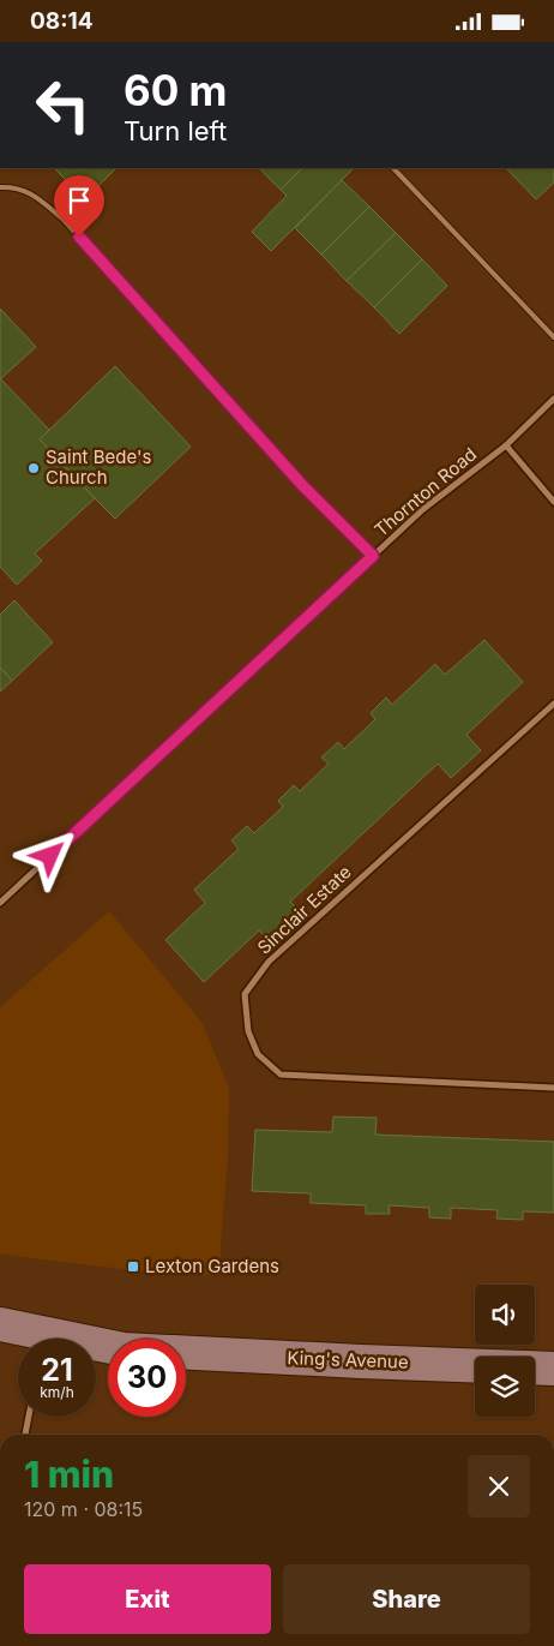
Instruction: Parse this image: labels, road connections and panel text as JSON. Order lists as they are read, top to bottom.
{
  "streets": {
    "main road": ["King's Avenue"],
    "street": ["Thornton Road", "Sinclair Estate"]
  },
  "places": {
    "other": ["Saint Bede's Church"],
    "transit": ["Lexton Gardens"]
  },
  "page": {
    "status": "08:14",
    "turn": ["60 m", "Turn left"],
    "speed": "21 km/h",
    "limit": "30",
    "heading": ["1 min", "120 m · 08:15"],
    "buttons": ["Exit", "Share"]
  }
}
